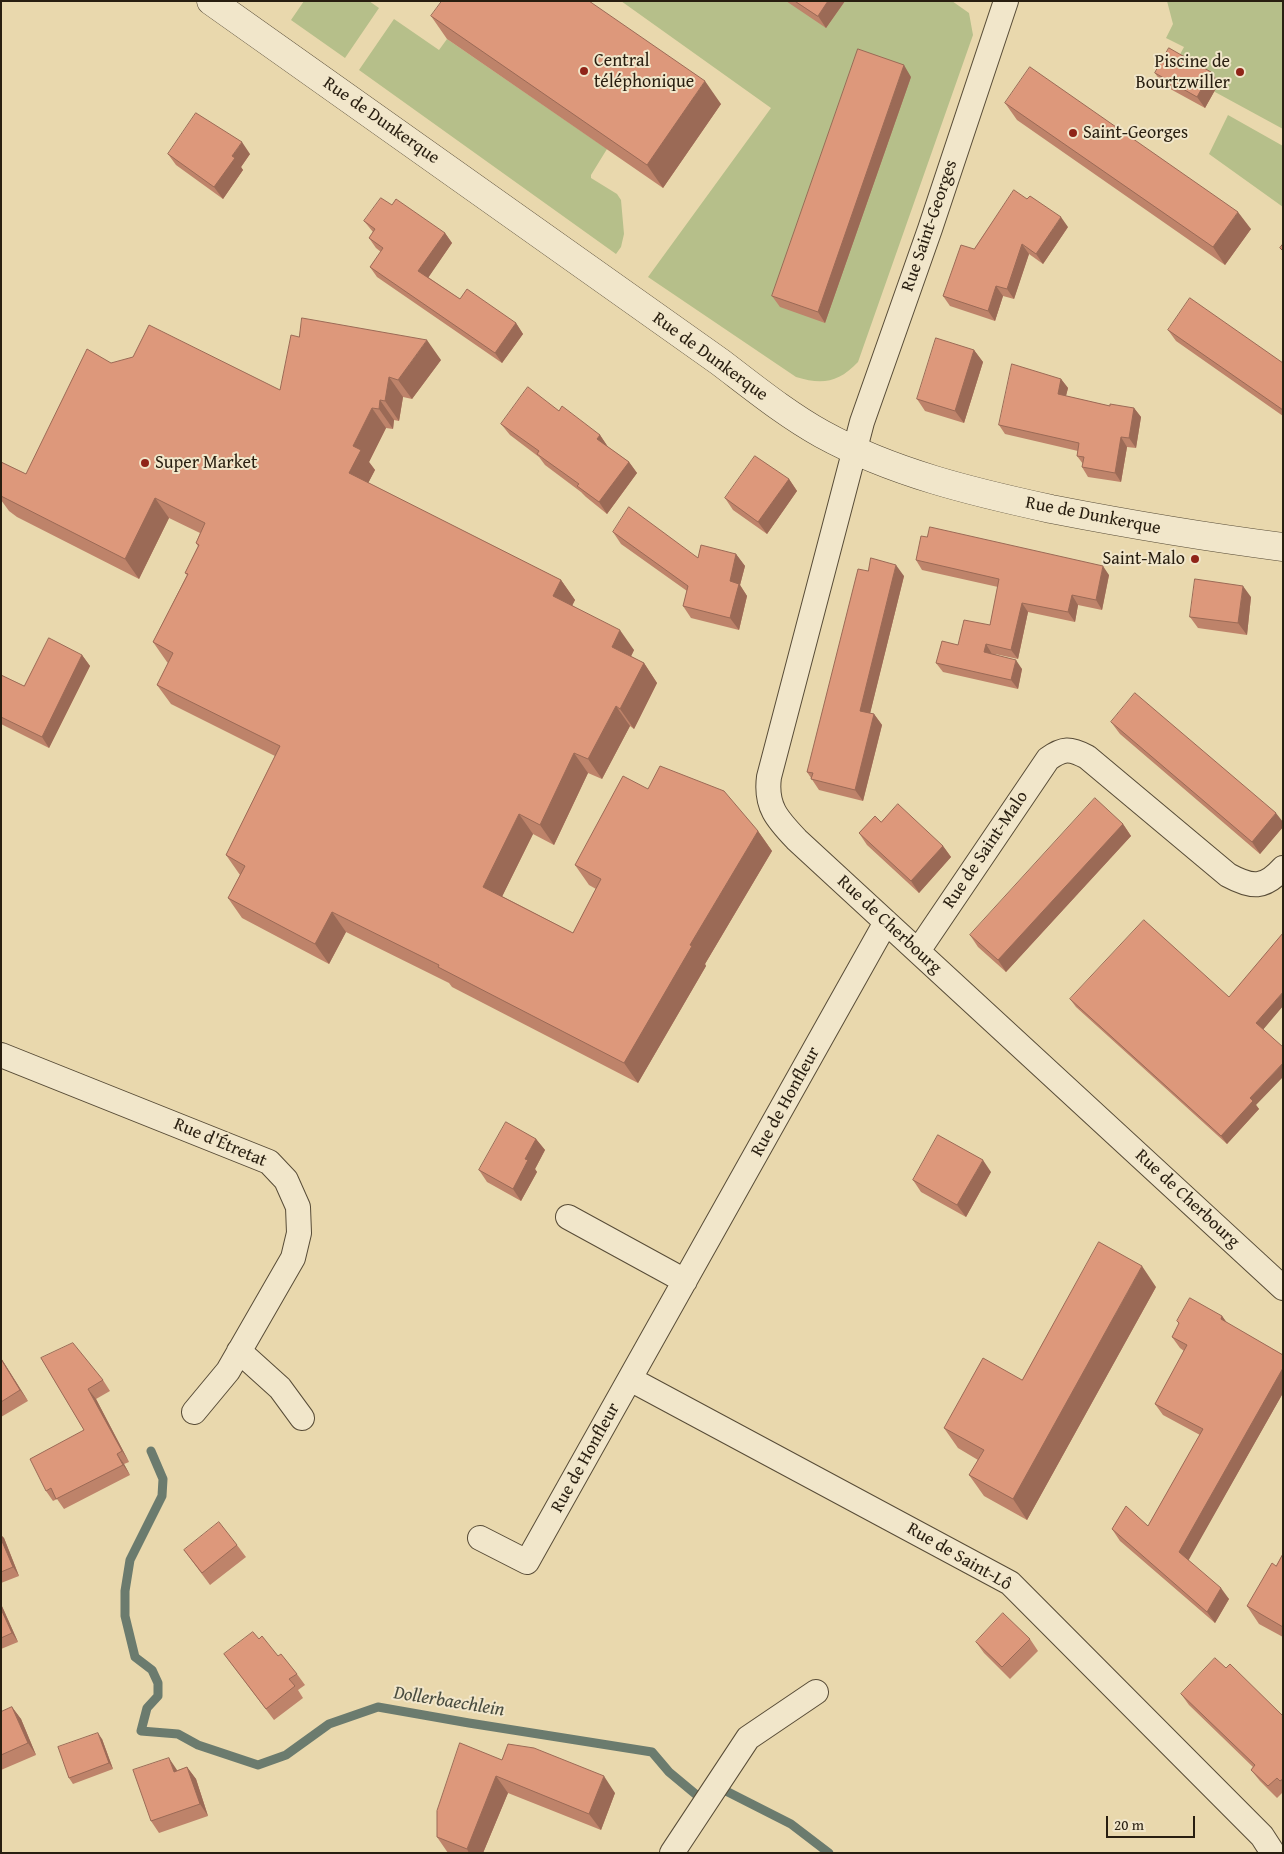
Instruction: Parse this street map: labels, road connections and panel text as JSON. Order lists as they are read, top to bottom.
{
  "streets": {
    "street": [
      "Rue de Dunkerque",
      "Rue Saint-Georges",
      "Rue de Saint-Malo",
      "Rue de Cherbourg",
      "Rue de Honfleur",
      "Rue d'Étretat",
      "Rue de Saint-Lô"
    ]
  },
  "crossings": [
    ["Rue de Dunkerque", "Rue Saint-Georges"],
    ["Rue de Dunkerque", "Rue de Cherbourg"],
    ["Rue Saint-Georges", "Rue de Cherbourg"],
    ["Rue de Saint-Malo", "Rue de Cherbourg"],
    ["Rue de Cherbourg", "Rue de Honfleur"],
    ["Rue de Honfleur", "Rue de Saint-Lô"]
  ],
  "water": ["Dollerbaechlein"],
  "places": [
    "Central téléphonique",
    "Piscine de Bourtzwiller",
    "Saint-Georges",
    "Super Market",
    "Saint-Malo"
  ],
  "scale_bar": "20 m"
}
